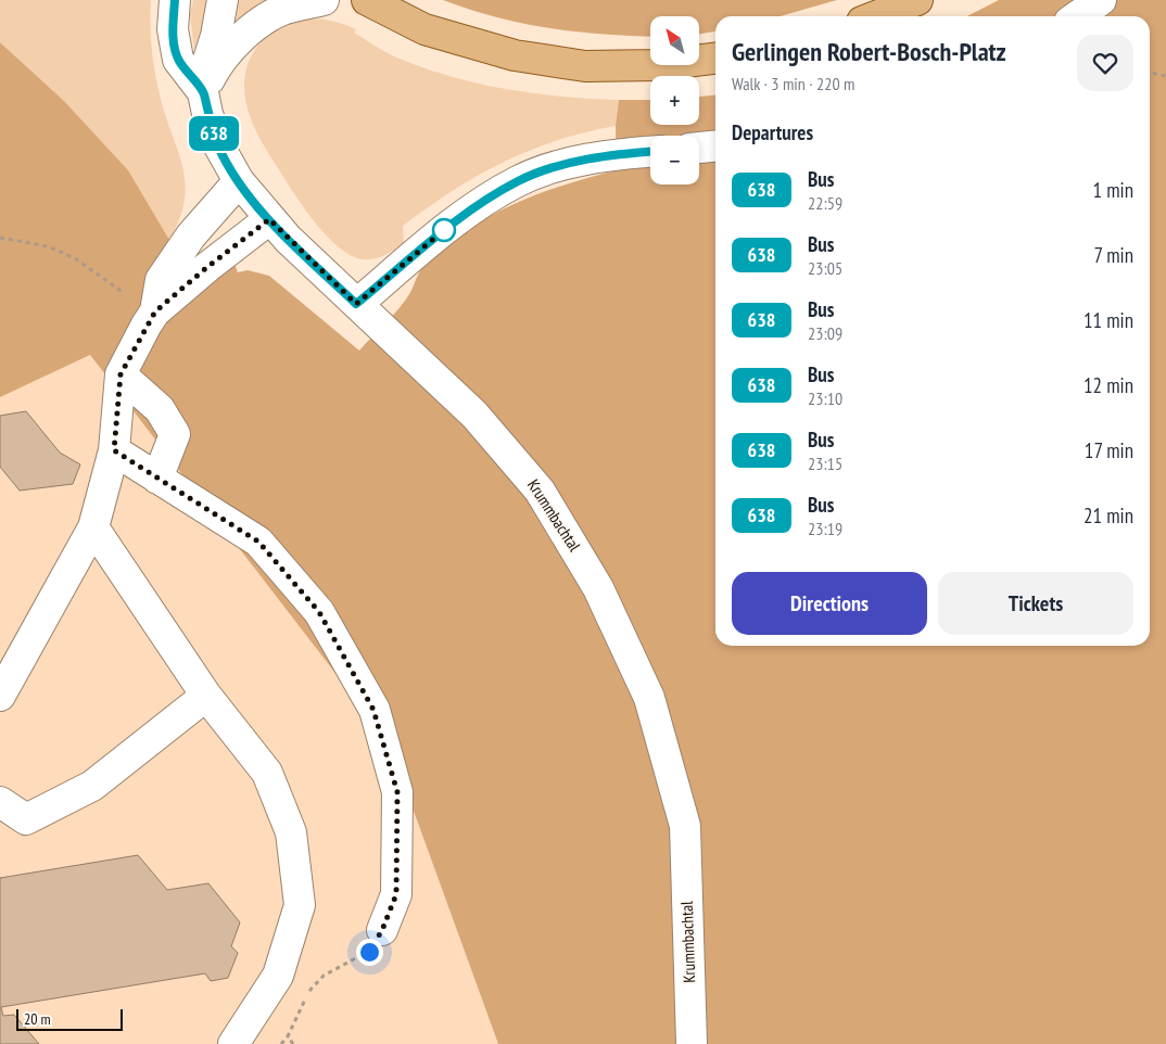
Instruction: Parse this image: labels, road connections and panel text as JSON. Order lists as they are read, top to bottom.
{
  "streets": {
    "street": ["Krummbachtal"]
  },
  "lines": ["bus line 638"],
  "scale_bar": "20 m",
  "north": "top left",
  "page": {
    "on_map": "638",
    "map_buttons": ["+", "−"],
    "heading": [
      ["Gerlingen Robert-Bosch-Platz", "Walk · 3 min · 220 m"],
      "Departures"
    ],
    "list": [
      {
        "mark": "638",
        "name": "Bus",
        "note": "22:59",
        "value": "1 min"
      },
      {
        "mark": "638",
        "name": "Bus",
        "note": "23:05",
        "value": "7 min"
      },
      {
        "mark": "638",
        "name": "Bus",
        "note": "23:09",
        "value": "11 min"
      },
      {
        "mark": "638",
        "name": "Bus",
        "note": "23:10",
        "value": "12 min"
      },
      {
        "mark": "638",
        "name": "Bus",
        "note": "23:15",
        "value": "17 min"
      },
      {
        "mark": "638",
        "name": "Bus",
        "note": "23:19",
        "value": "21 min"
      }
    ],
    "buttons": ["Directions", "Tickets"],
    "scale": "20 m"
  }
}
